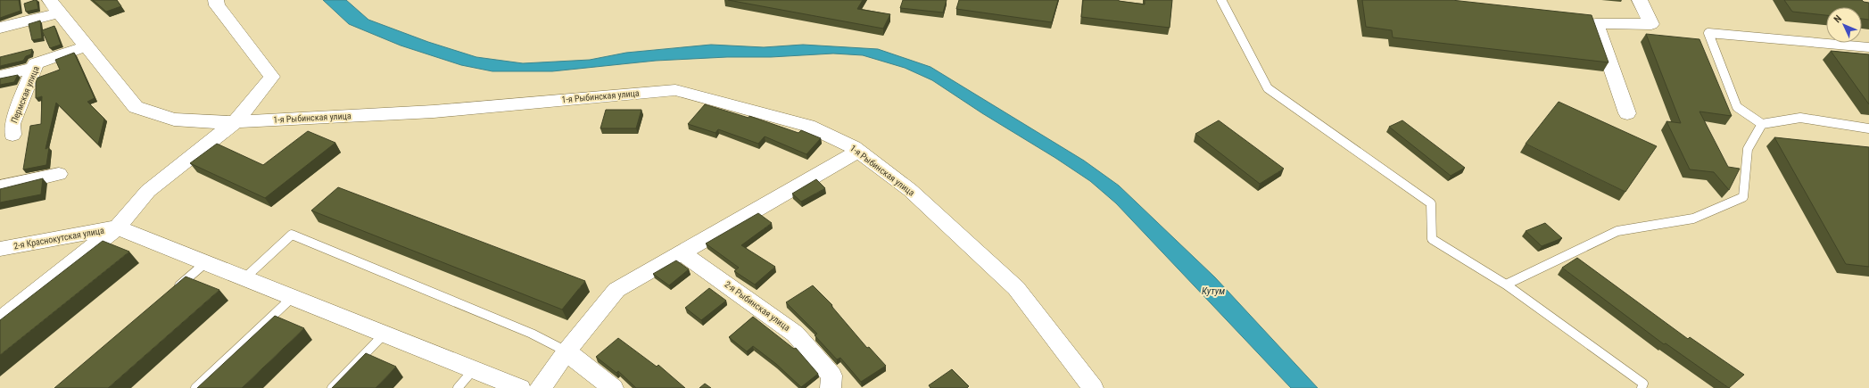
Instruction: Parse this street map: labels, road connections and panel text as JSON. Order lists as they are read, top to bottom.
{
  "streets": {
    "street": [
      "Пермская улица",
      "1-я Рыбинская улица",
      "2-я Краснокутская улица",
      "2-я Рыбинская улица"
    ]
  },
  "crossings": [
    ["Пермская улица", "1-я Рыбинская улица"]
  ],
  "water": ["Кутум"],
  "north": "top left"
}
